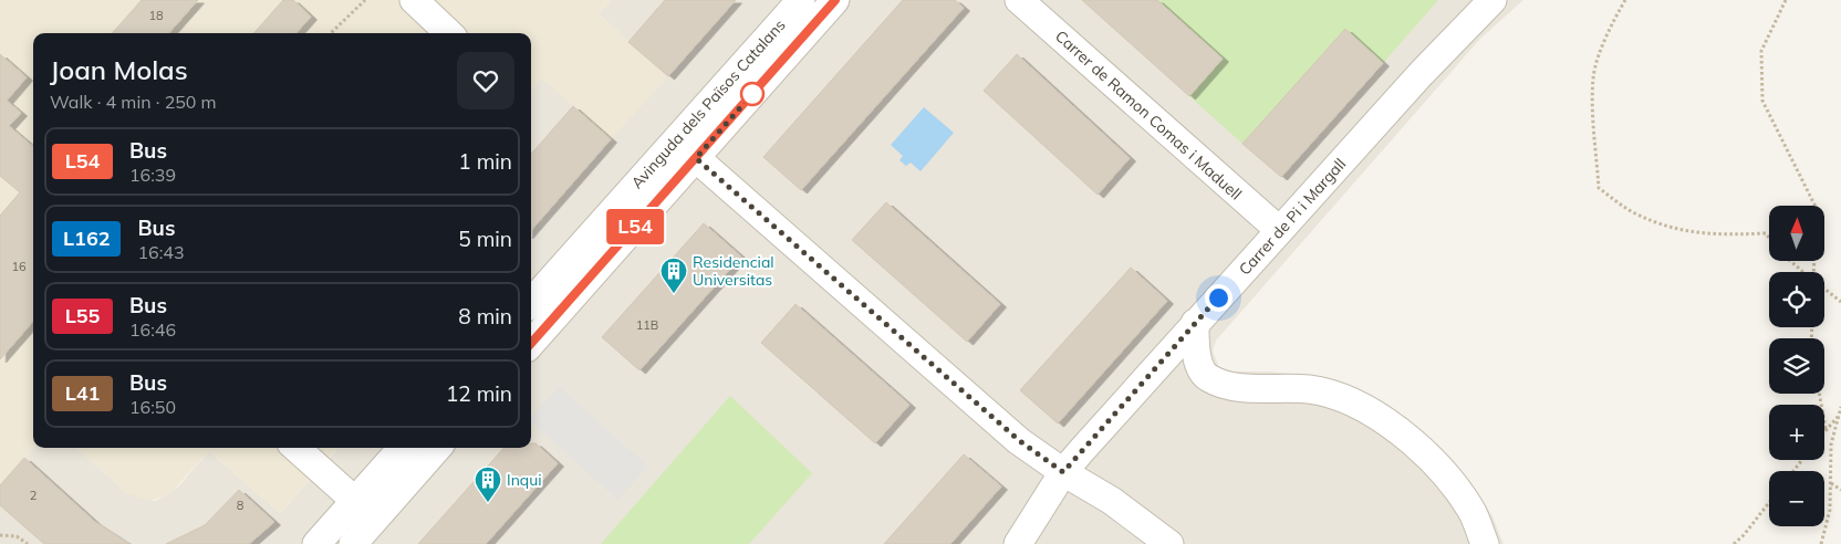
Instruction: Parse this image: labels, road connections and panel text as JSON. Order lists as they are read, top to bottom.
{
  "streets": {
    "street": ["Avinguda dels Països Catalans", "Carrer de Ramon Comas i Maduell", "Carrer de Pi i Margall"]
  },
  "crossings": [
    ["Carrer de Ramon Comas i Maduell", "Carrer de Pi i Margall"]
  ],
  "places": {
    "building": ["Residencial Universitas", "Inqui"]
  },
  "lines": ["bus line L54"],
  "house_numbers": [
    "18",
    "16",
    "11B",
    "2",
    "8"
  ],
  "north": "top",
  "page": {
    "on_map": "L54",
    "heading": ["Joan Molas", "Walk · 4 min · 250 m"],
    "list": [
      {
        "mark": "L54",
        "name": "Bus",
        "note": "16:39",
        "value": "1 min"
      },
      {
        "mark": "L162",
        "name": "Bus",
        "note": "16:43",
        "value": "5 min"
      },
      {
        "mark": "L55",
        "name": "Bus",
        "note": "16:46",
        "value": "8 min"
      },
      {
        "mark": "L41",
        "name": "Bus",
        "note": "16:50",
        "value": "12 min"
      }
    ],
    "map_buttons": ["+", "−"]
  }
}
